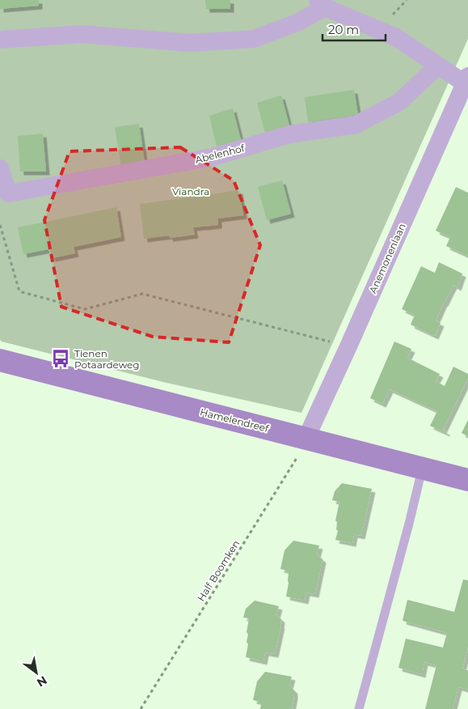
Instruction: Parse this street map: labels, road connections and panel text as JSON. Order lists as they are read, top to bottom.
{
  "streets": {
    "street": ["Abelenhof", "Anemonenlaan", "Hamelendreef"],
    "path": ["Half Boomken"]
  },
  "crossings": [
    ["Anemonenlaan", "Hamelendreef"],
    ["Anemonenlaan", "Half Boomken"],
    ["Hamelendreef", "Half Boomken"]
  ],
  "parks": ["Viandra"],
  "places": {
    "bus stop": ["Tienen Potaardeweg"]
  },
  "scale_bar": "20 m",
  "north": "bottom right"
}
